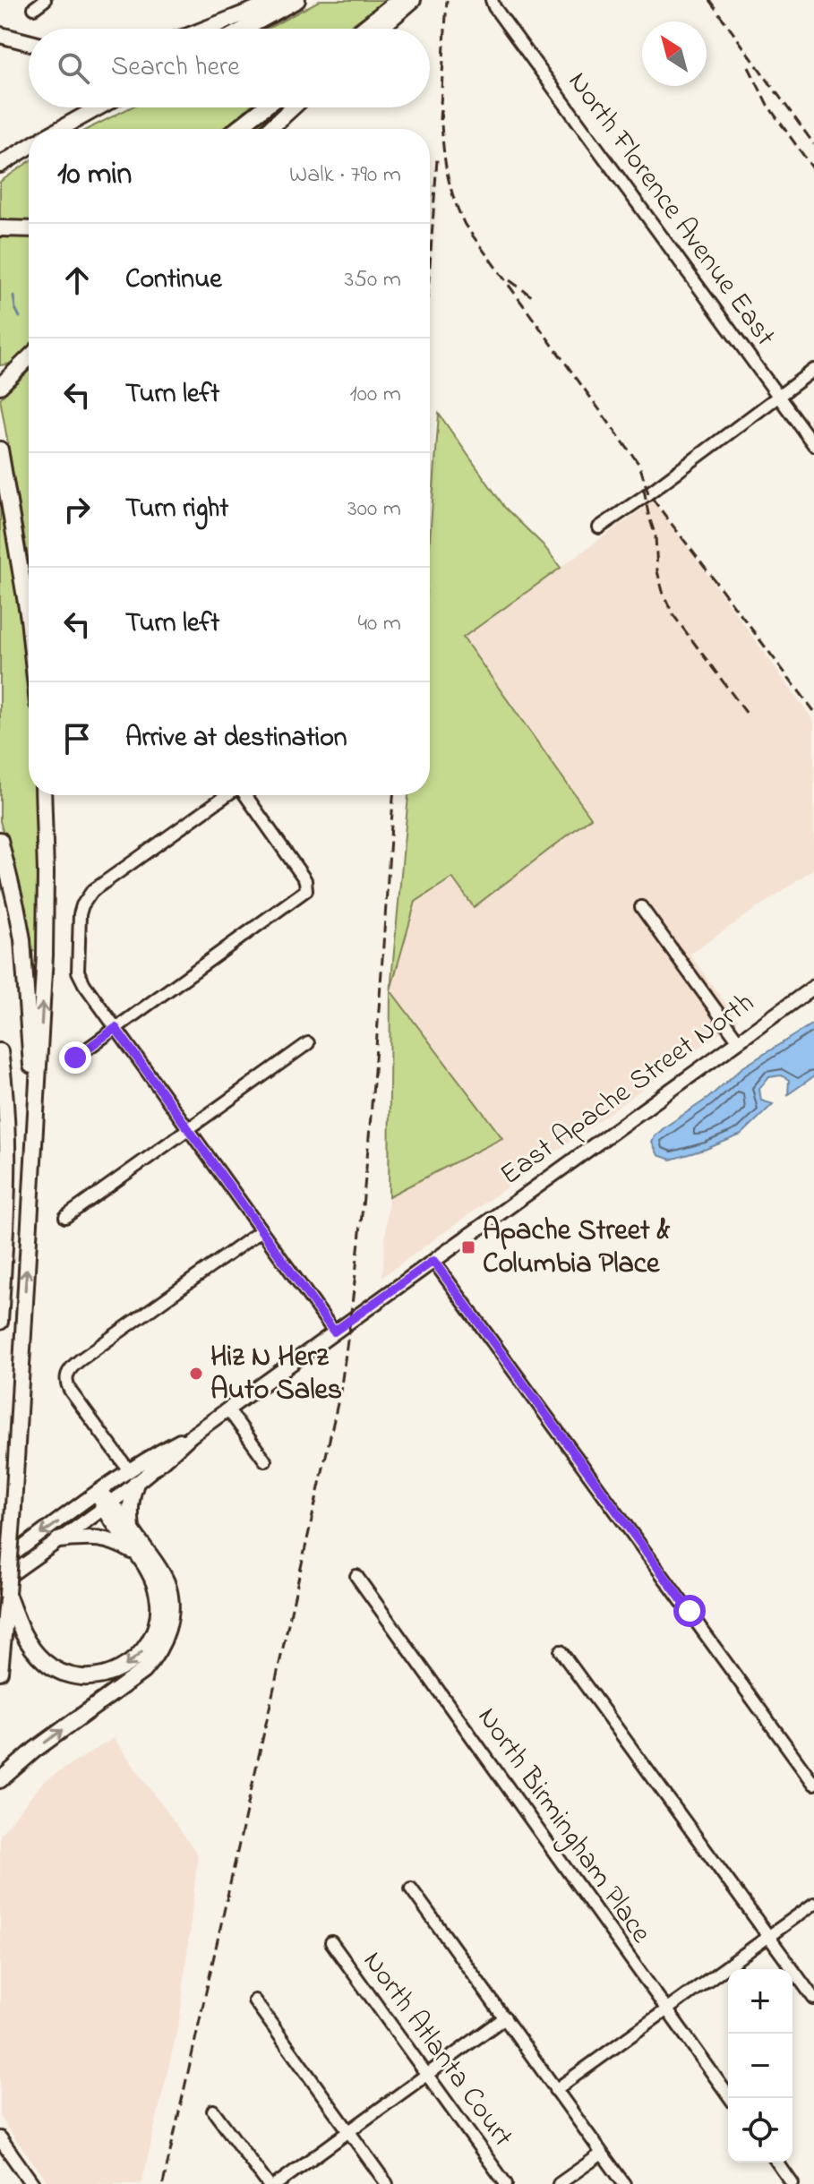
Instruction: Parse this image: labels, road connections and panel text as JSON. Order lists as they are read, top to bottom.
{
  "streets": {
    "main road": ["East Apache Street North"],
    "street": ["North Florence Avenue East", "North Birmingham Place", "North Atlanta Court"]
  },
  "places": {
    "transit": ["Apache Street & Columbia Place"],
    "other": ["Hiz N Herz Auto Sales"]
  },
  "north": "top left",
  "page": {
    "search": "Search here",
    "heading": ["10 min", "Walk · 790 m"],
    "list": [
      ["Continue", "350 m"],
      ["Turn left", "100 m"],
      ["Turn right", "300 m"],
      ["Turn left", "40 m"],
      "Arrive at destination"
    ],
    "map_buttons": ["+", "−"]
  }
}
